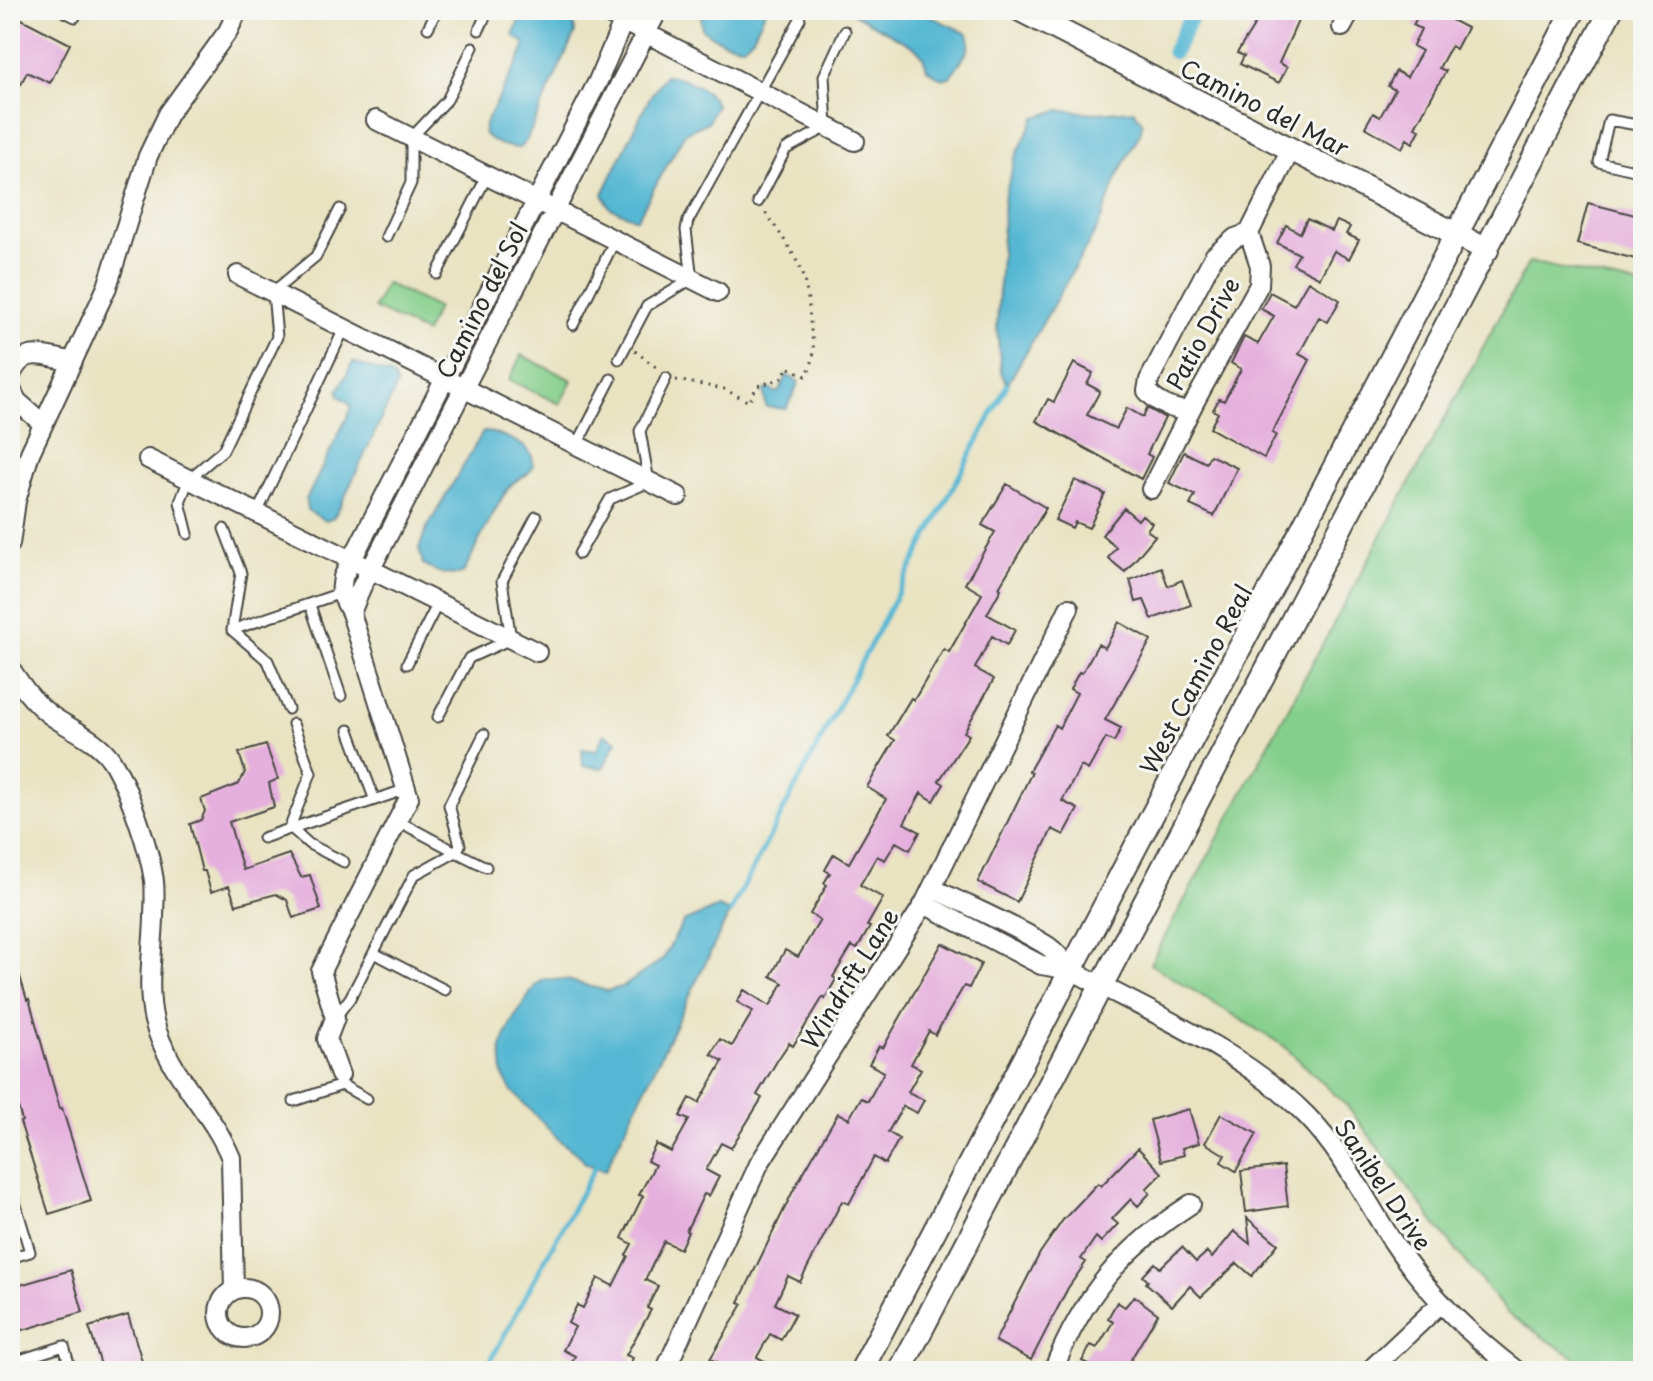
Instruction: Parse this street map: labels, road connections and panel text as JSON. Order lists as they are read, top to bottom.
{
  "streets": {
    "street": [
      "Camino del Mar",
      "Camino del Sol",
      "Patio Drive",
      "West Camino Real",
      "Windrift Lane",
      "Sanibel Drive"
    ]
  },
  "crossings": [
    ["Camino del Mar", "West Camino Real"],
    ["West Camino Real", "Sanibel Drive"],
    ["Windrift Lane", "Sanibel Drive"]
  ]
}
